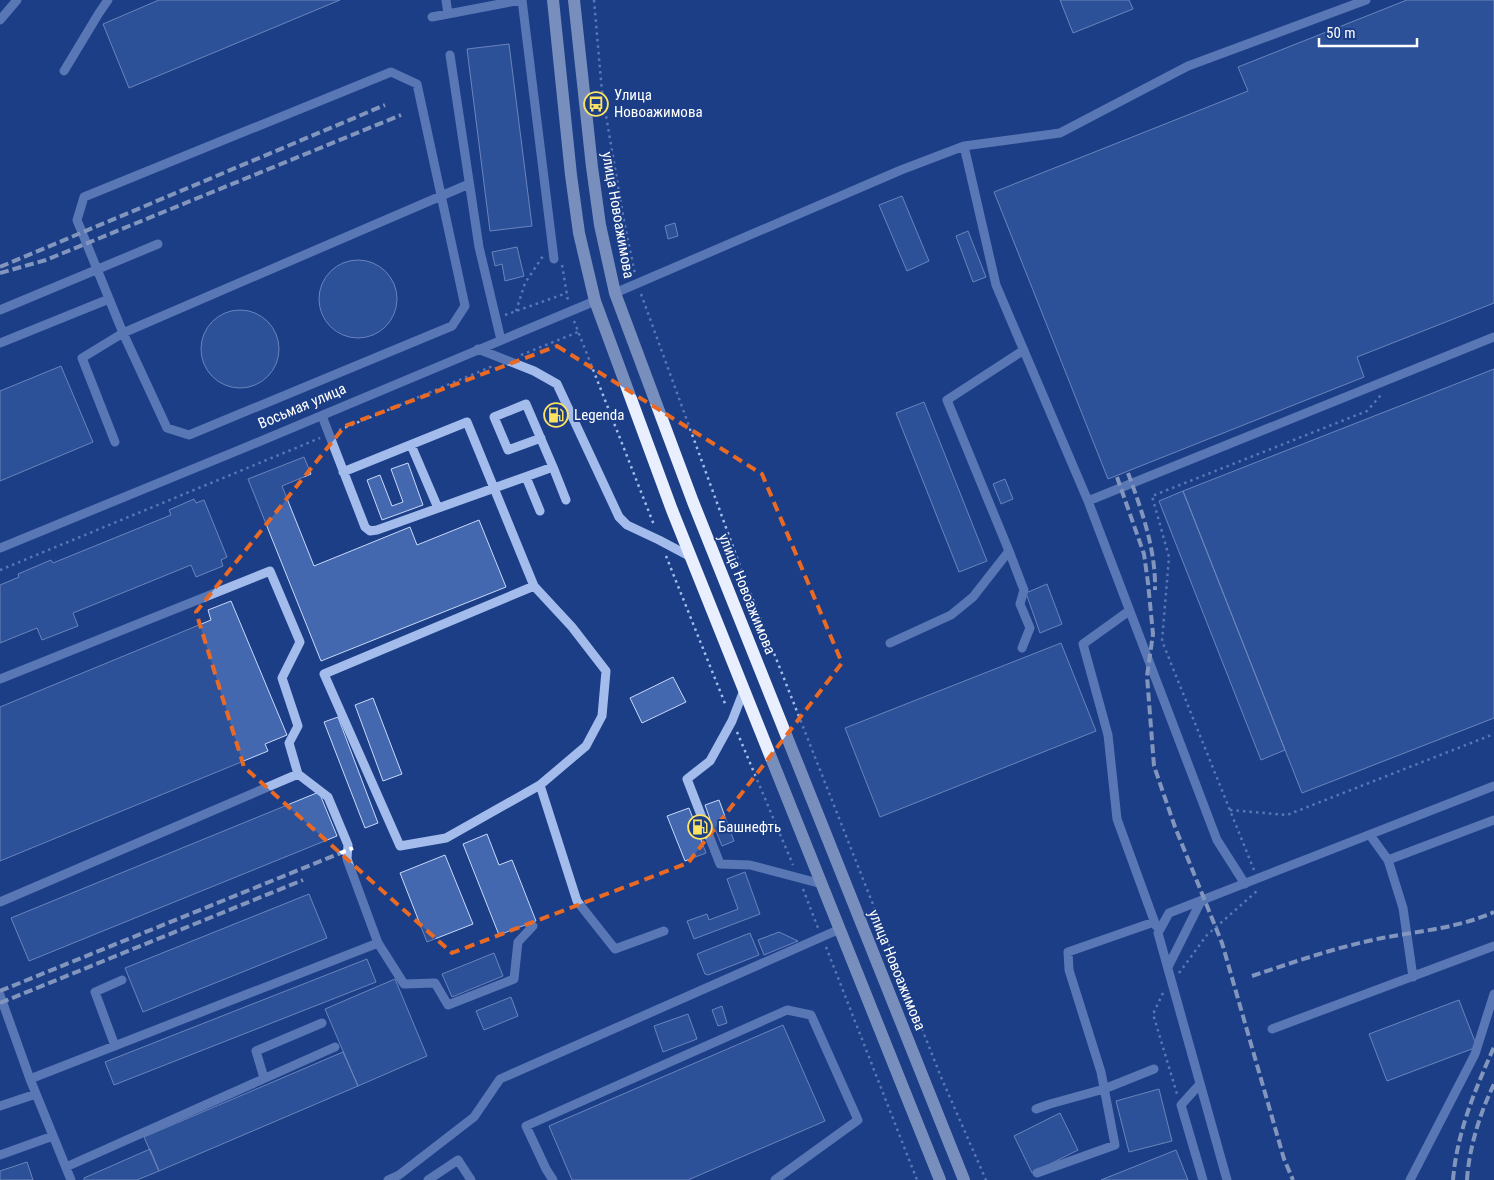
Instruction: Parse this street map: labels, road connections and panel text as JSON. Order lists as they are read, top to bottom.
{
  "streets": {
    "main road": ["улица Новоажимова", "Восьмая улица"]
  },
  "crossings": [
    ["улица Новоажимова", "Восьмая улица"]
  ],
  "places": {
    "bus stop": ["Улица Новоажимова"],
    "fuel station": ["Legenda", "Башнефть"]
  },
  "scale_bar": "50 m"
}
